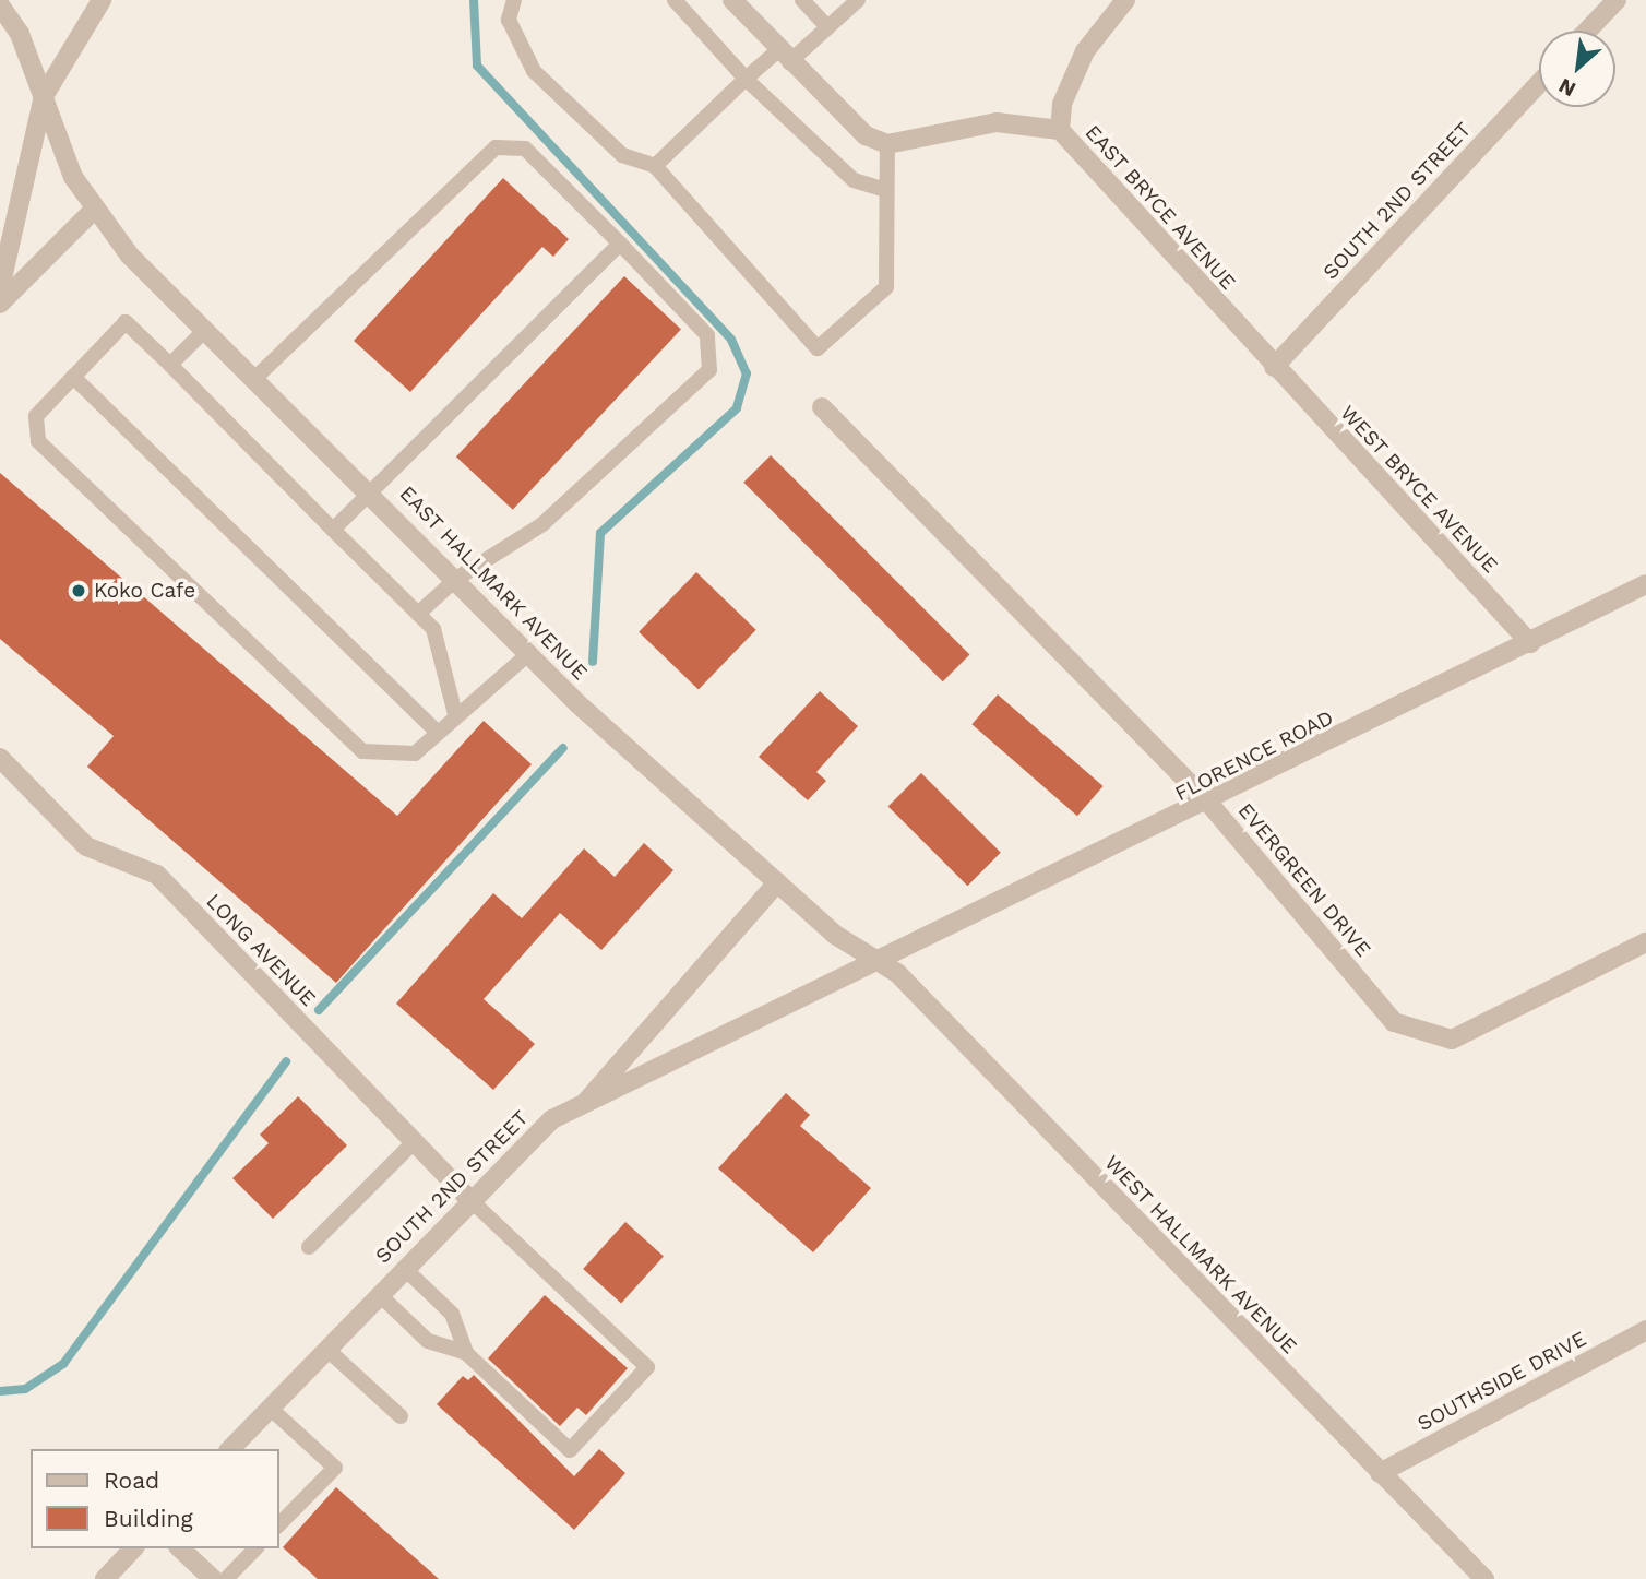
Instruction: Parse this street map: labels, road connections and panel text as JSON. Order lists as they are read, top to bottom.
{
  "streets": {
    "street": [
      "SOUTH 2ND STREET",
      "EAST BRYCE AVENUE",
      "WEST BRYCE AVENUE",
      "EAST HALLMARK AVENUE",
      "FLORENCE ROAD",
      "EVERGREEN DRIVE",
      "LONG AVENUE",
      "WEST HALLMARK AVENUE",
      "SOUTHSIDE DRIVE"
    ]
  },
  "crossings": [
    ["SOUTH 2ND STREET", "EAST BRYCE AVENUE"],
    ["SOUTH 2ND STREET", "WEST BRYCE AVENUE"],
    ["SOUTH 2ND STREET", "EAST HALLMARK AVENUE"],
    ["SOUTH 2ND STREET", "FLORENCE ROAD"],
    ["SOUTH 2ND STREET", "LONG AVENUE"],
    ["SOUTH 2ND STREET", "WEST HALLMARK AVENUE"],
    ["EAST BRYCE AVENUE", "WEST BRYCE AVENUE"],
    ["WEST BRYCE AVENUE", "FLORENCE ROAD"],
    ["EAST HALLMARK AVENUE", "FLORENCE ROAD"],
    ["EAST HALLMARK AVENUE", "WEST HALLMARK AVENUE"],
    ["FLORENCE ROAD", "EVERGREEN DRIVE"],
    ["FLORENCE ROAD", "WEST HALLMARK AVENUE"],
    ["WEST HALLMARK AVENUE", "SOUTHSIDE DRIVE"]
  ],
  "places": ["Koko Cafe"],
  "legend": ["Road", "Building"],
  "north": "bottom left"
}
